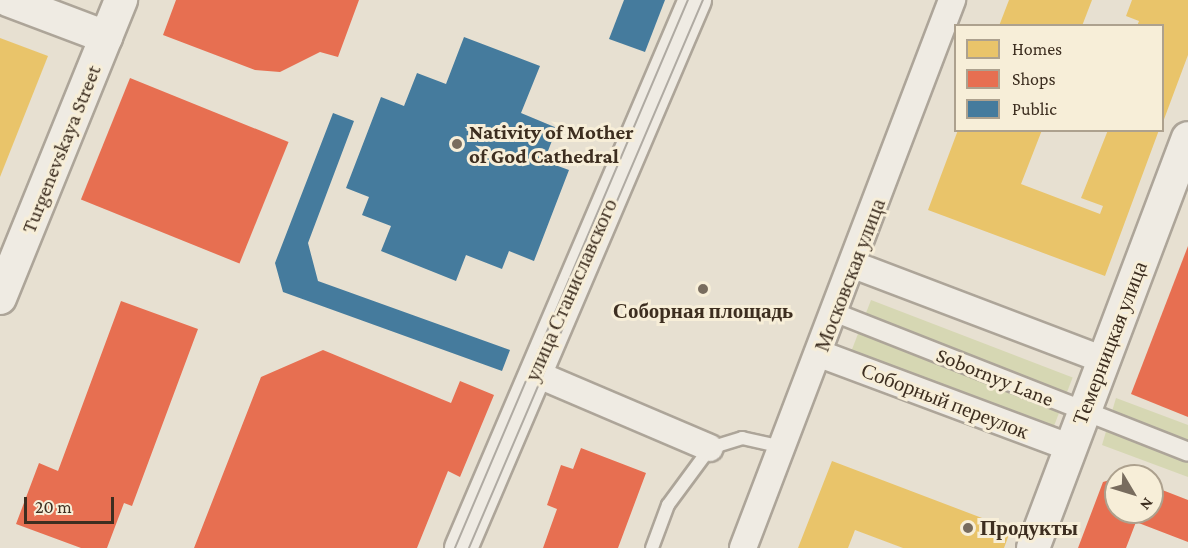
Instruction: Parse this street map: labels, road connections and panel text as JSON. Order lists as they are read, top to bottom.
{
  "streets": {
    "street": [
      "Turgenevskaya Street",
      "Московская улица",
      "улица Станиславского",
      "Темерницкая улица",
      "Sobornyy Lane",
      "Соборный переулок"
    ]
  },
  "crossings": [
    ["Московская улица", "Sobornyy Lane"],
    ["Московская улица", "Соборный переулок"],
    ["Темерницкая улица", "Sobornyy Lane"],
    ["Темерницкая улица", "Соборный переулок"]
  ],
  "places": ["Nativity of Mother of God Cathedral", "Соборная площадь", "Продукты"],
  "legend": ["Homes", "Shops", "Public"],
  "scale_bar": "20 m",
  "north": "bottom right"
}
